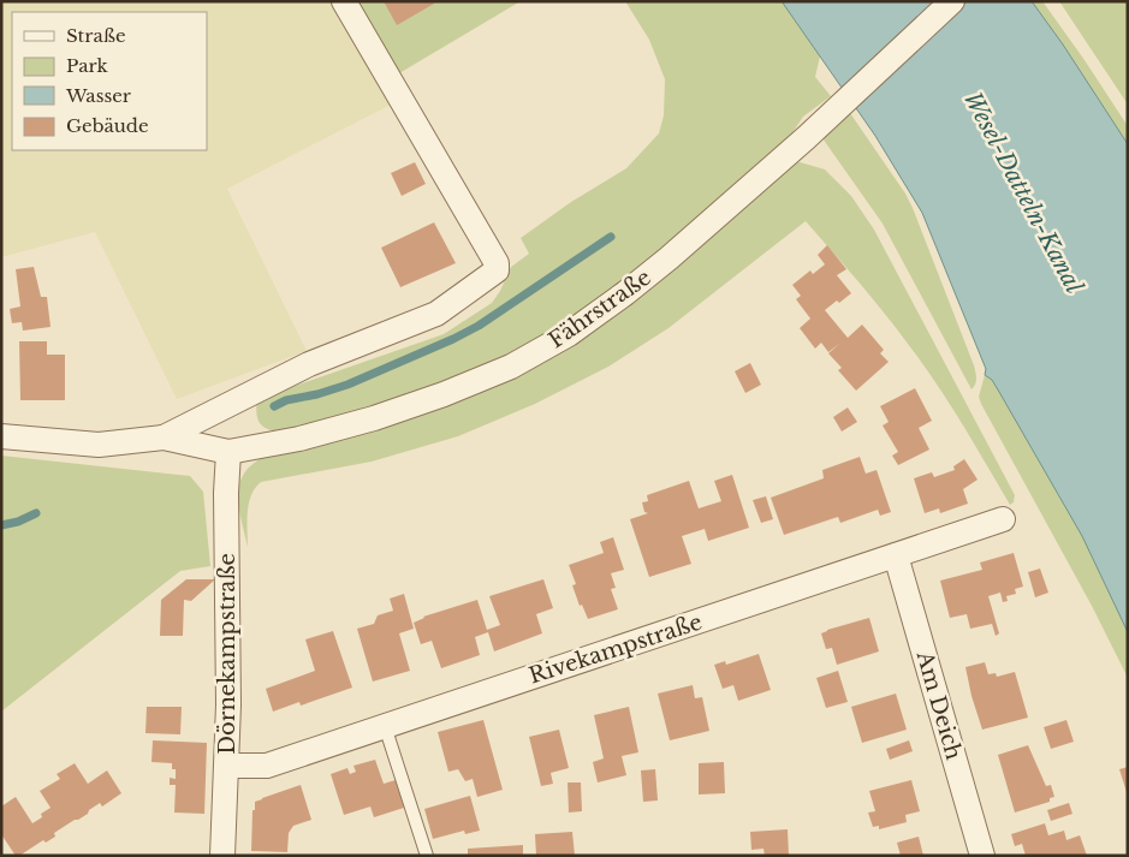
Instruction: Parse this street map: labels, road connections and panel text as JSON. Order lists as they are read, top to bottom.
{
  "streets": {
    "street": [
      "Fährstraße",
      "Rivekampstraße",
      "Dörnekampstraße",
      "Am Deich"
    ]
  },
  "crossings": [
    ["Fährstraße", "Dörnekampstraße"],
    ["Rivekampstraße", "Dörnekampstraße"],
    ["Rivekampstraße", "Am Deich"]
  ],
  "water": ["Wesel-Datteln-Kanal"],
  "legend": [
    "Straße",
    "Park",
    "Wasser",
    "Gebäude"
  ]
}
